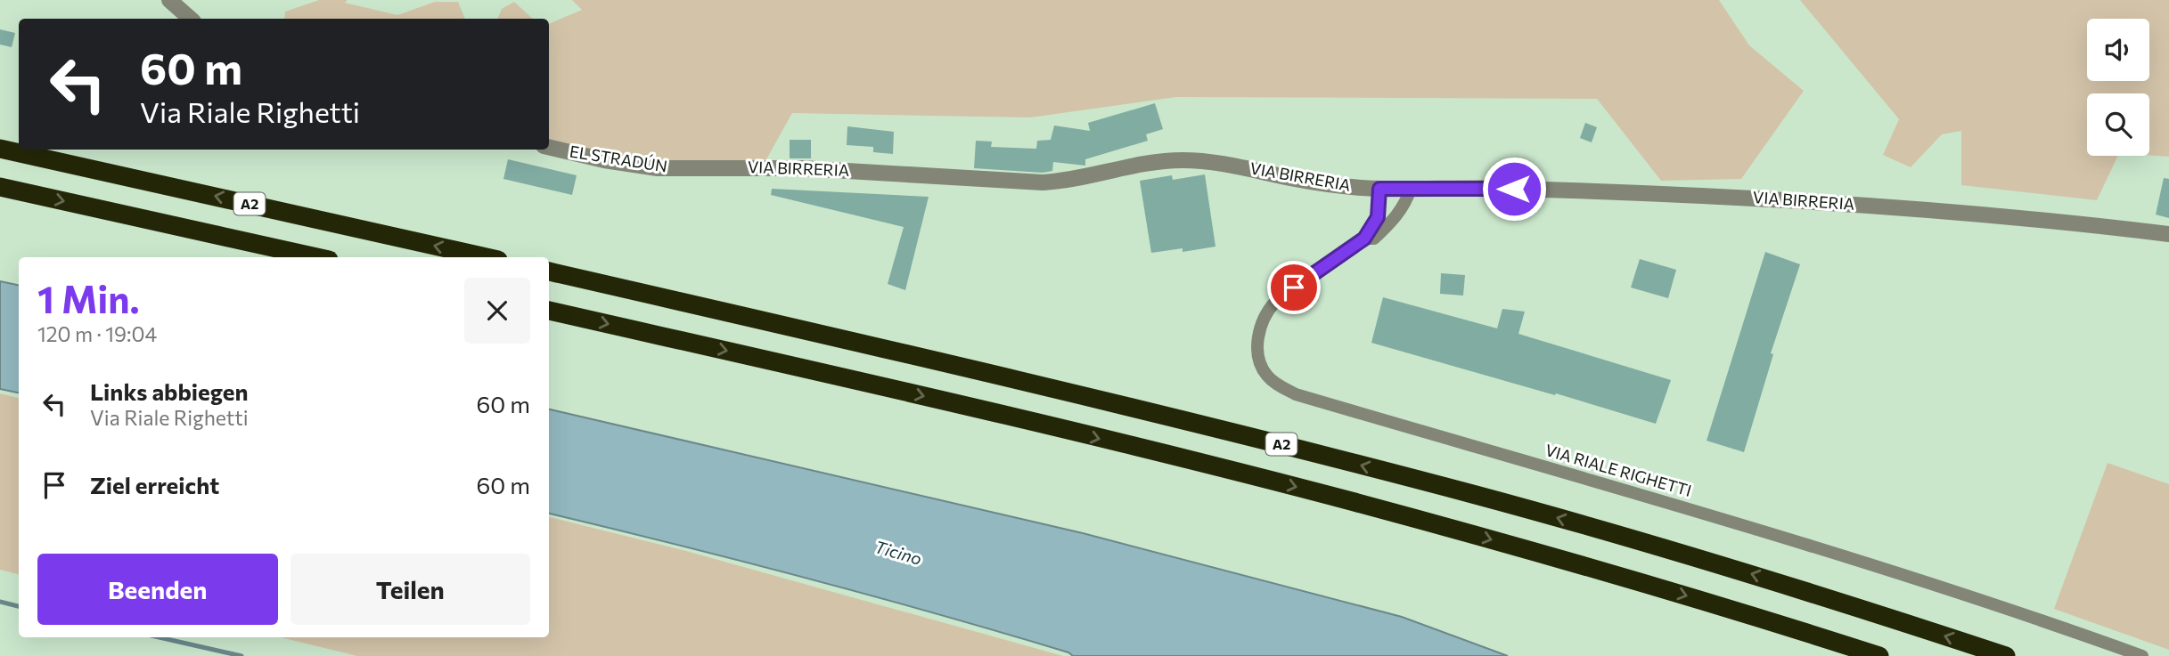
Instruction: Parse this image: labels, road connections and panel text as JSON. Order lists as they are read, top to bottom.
{
  "streets": {
    "highway": ["A2"],
    "street": ["EL STRADÚN", "VIA BIRRERIA", "VIA RIALE RIGHETTI"]
  },
  "crossings": [
    ["EL STRADÚN", "VIA BIRRERIA"],
    ["VIA BIRRERIA", "VIA RIALE RIGHETTI"]
  ],
  "water": ["Ticino"],
  "page": {
    "turn": ["60 m", "Via Riale Righetti"],
    "heading": ["1 Min.", "120 m · 19:04"],
    "list": [
      {
        "name": "Links abbiegen",
        "note": "Via Riale Righetti",
        "value": "60 m"
      },
      {
        "name": "Ziel erreicht",
        "value": "60 m"
      }
    ],
    "buttons": ["Beenden", "Teilen"]
  }
}
